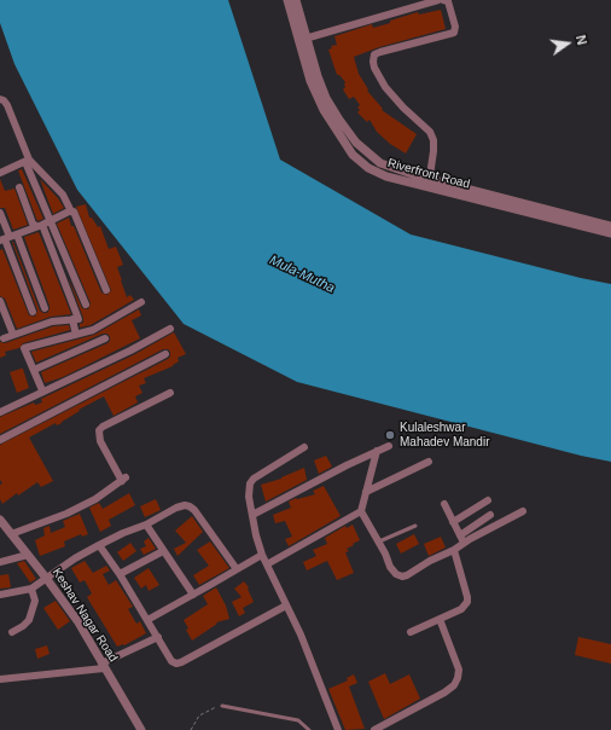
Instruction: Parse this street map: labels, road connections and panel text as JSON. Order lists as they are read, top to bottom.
{
  "streets": {
    "street": ["Riverfront Road", "Keshav Nagar Road"]
  },
  "water": ["Mula-Mutha"],
  "places": ["Kulaleshwar Mahadev Mandir"],
  "north": "right"
}
